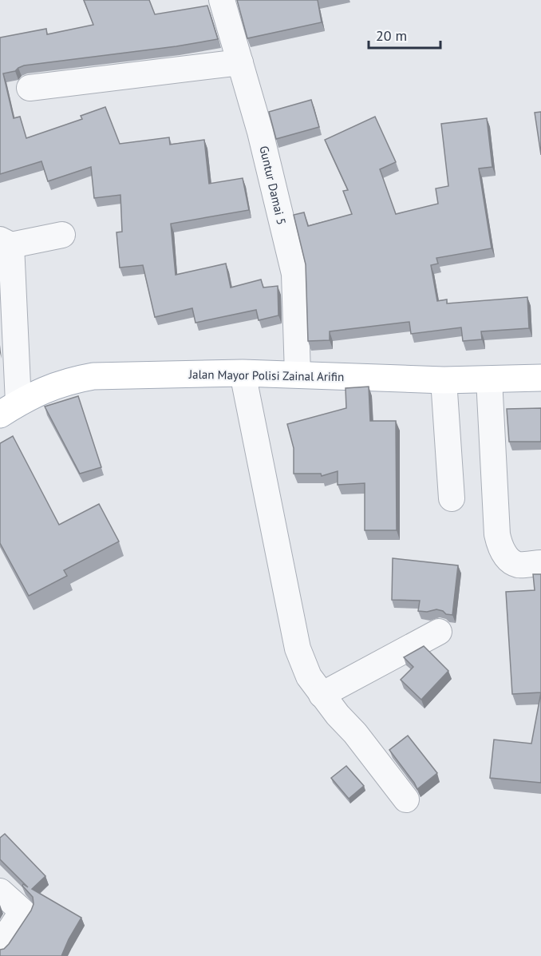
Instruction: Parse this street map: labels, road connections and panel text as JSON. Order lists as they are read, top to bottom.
{
  "streets": {
    "main road": ["Jalan Mayor Polisi Zainal Arifin"],
    "street": ["Guntur Damai 5"]
  },
  "crossings": [
    ["Guntur Damai 5", "Jalan Mayor Polisi Zainal Arifin"]
  ],
  "scale_bar": "20 m"
}
